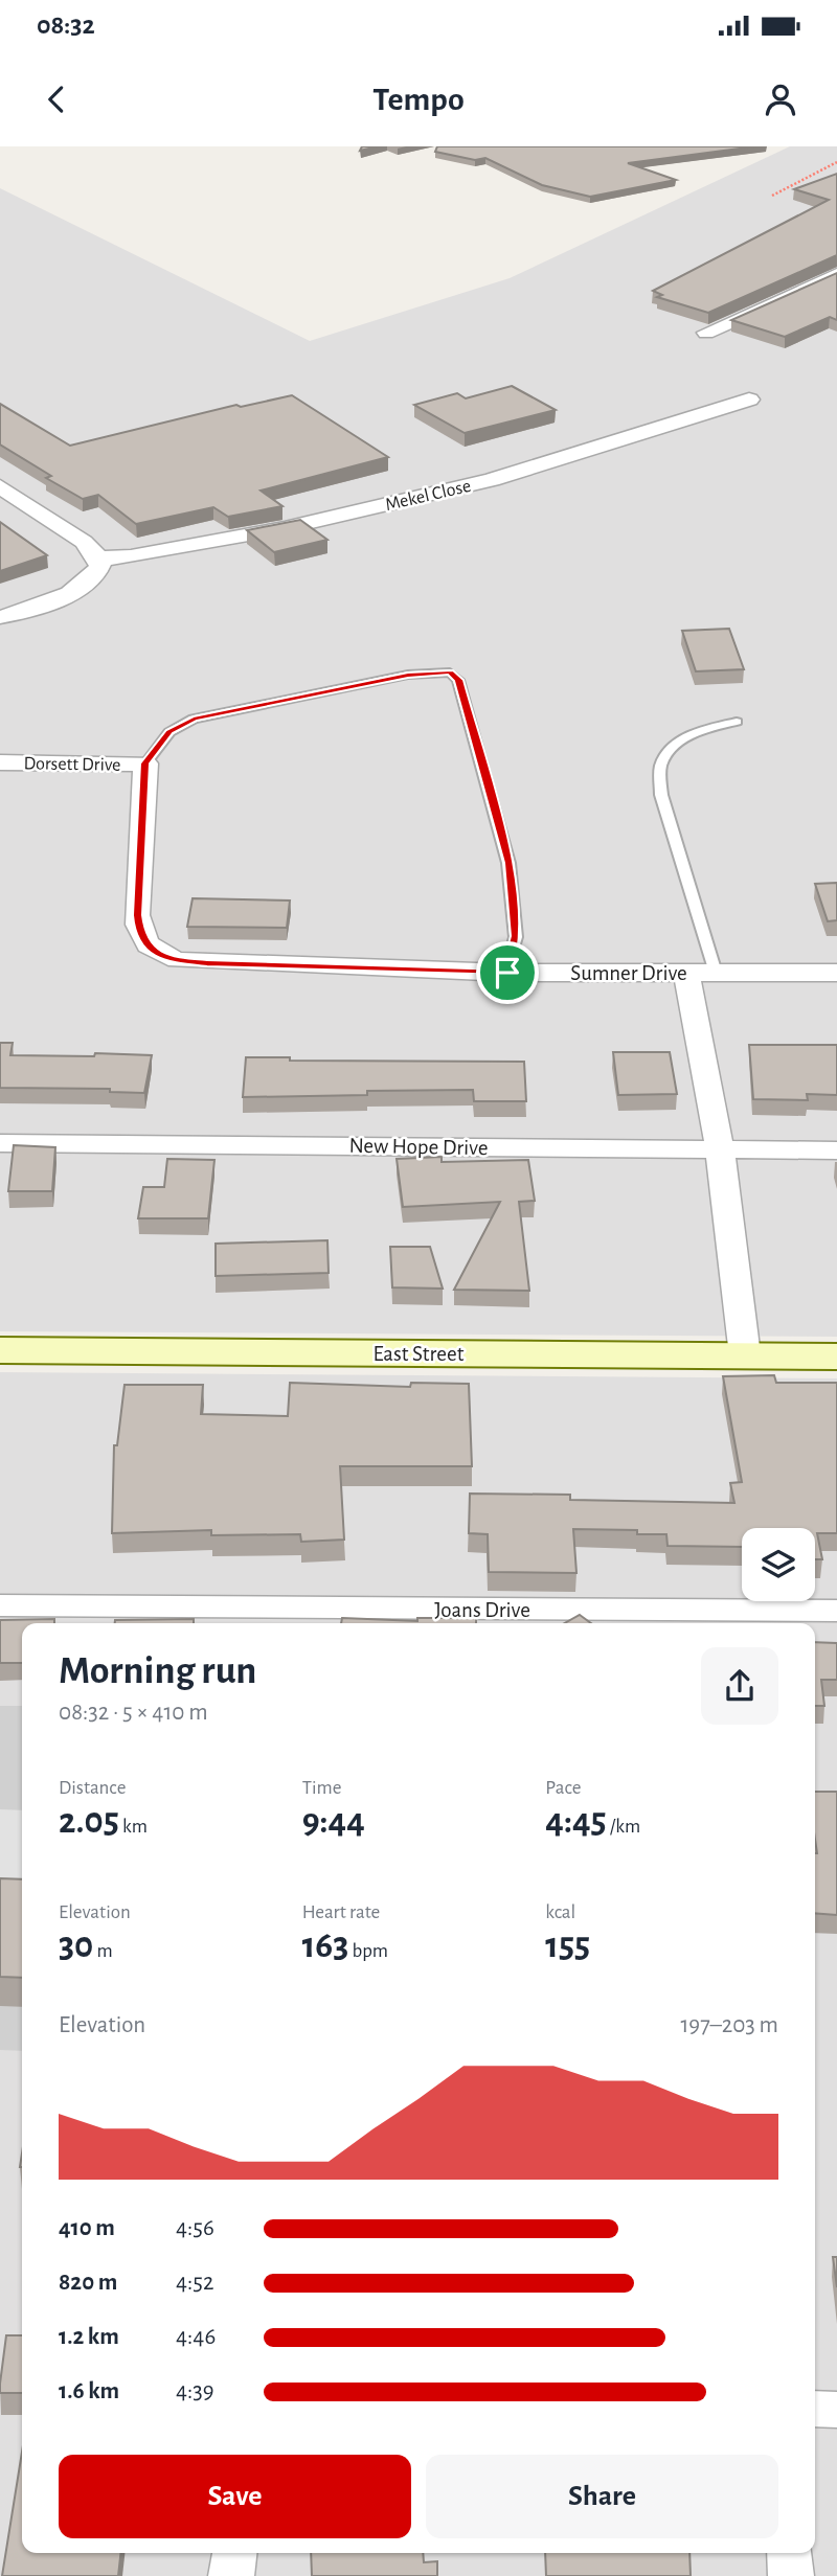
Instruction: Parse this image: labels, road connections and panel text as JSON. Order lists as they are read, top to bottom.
{
  "streets": {
    "main road": ["East Street"],
    "street": [
      "Mekel Close",
      "Dorsett Drive",
      "Sumner Drive",
      "New Hope Drive",
      "Joans Drive"
    ]
  },
  "crossings": [
    ["Dorsett Drive", "Sumner Drive"]
  ],
  "page": {
    "status": "08:32",
    "header": "Tempo",
    "heading": ["Morning run", "08:32 · 5 × 410 m"],
    "stats": [
      ["Distance", "2.05 km"],
      ["Time", "9:44"],
      ["Pace", "4:45 /km"],
      ["Elevation", "30 m"],
      ["Heart rate", "163 bpm"],
      ["kcal", "155"]
    ],
    "chart": ["Elevation", "197–203 m"],
    "list": [
      {
        "name": "410 m",
        "note": "4:56"
      },
      {
        "name": "820 m",
        "note": "4:52"
      },
      {
        "name": "1.2 km",
        "note": "4:46"
      },
      {
        "name": "1.6 km",
        "note": "4:39"
      }
    ],
    "buttons": ["Save", "Share"]
  }
}
